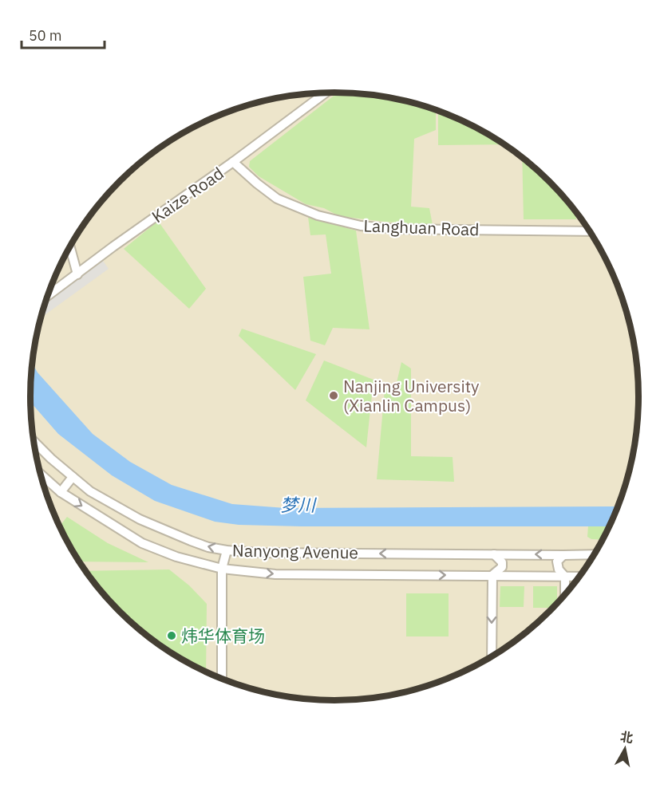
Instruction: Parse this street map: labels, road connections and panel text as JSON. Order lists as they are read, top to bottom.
{
  "streets": {
    "street": ["Kaize Road", "Langhuan Road", "Nanyong Avenue"]
  },
  "crossings": [
    ["Kaize Road", "Langhuan Road"]
  ],
  "water": ["梦川"],
  "places": ["Nanjing University (Xianlin Campus)", "炜华体育场"],
  "scale_bar": "50 m",
  "north": "top"
}
